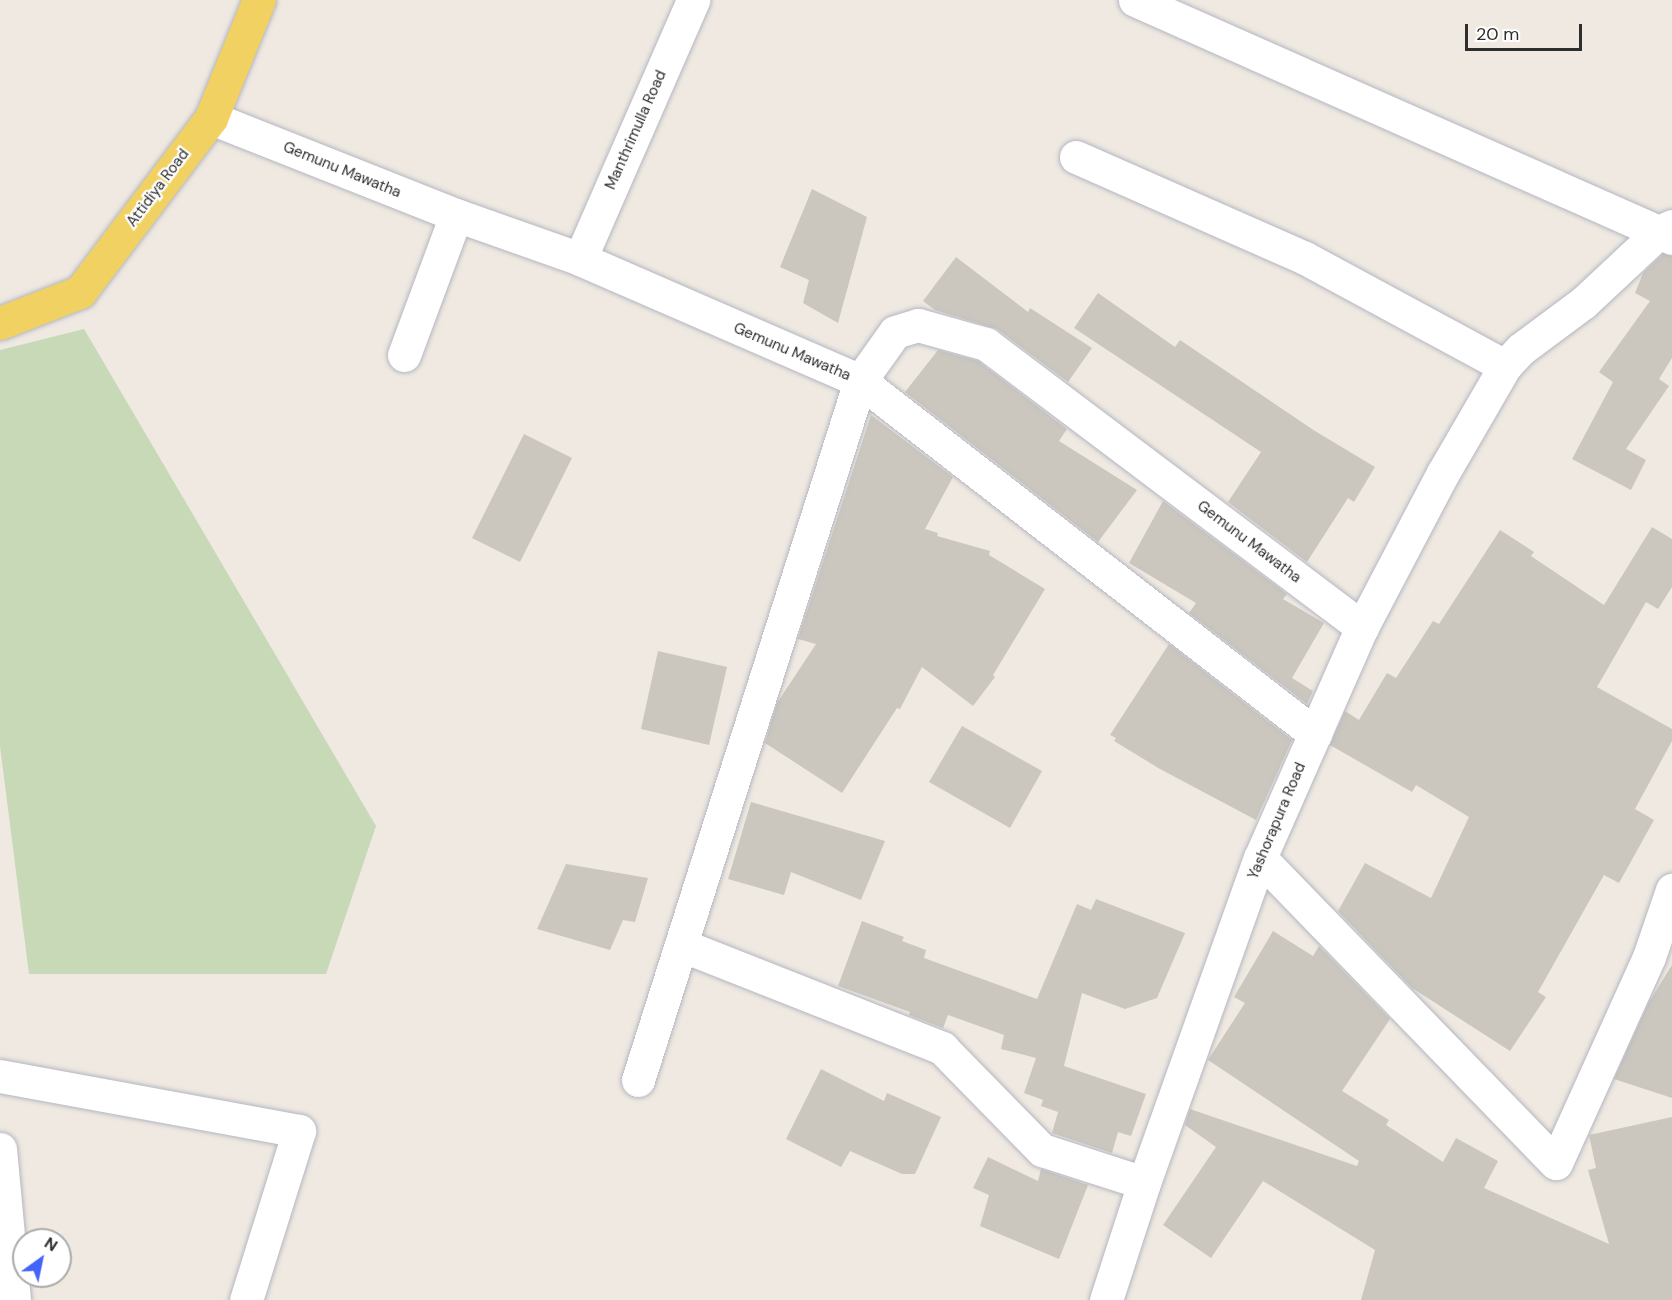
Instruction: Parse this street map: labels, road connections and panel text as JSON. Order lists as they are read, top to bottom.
{
  "streets": {
    "main road": ["Attidiya Road"],
    "street": ["Manthrimulla Road", "Gemunu Mawatha", "Yashorapura Road"]
  },
  "crossings": [
    ["Manthrimulla Road", "Gemunu Mawatha"],
    ["Gemunu Mawatha", "Attidiya Road"],
    ["Gemunu Mawatha", "Yashorapura Road"]
  ],
  "scale_bar": "20 m",
  "north": "top right"
}
